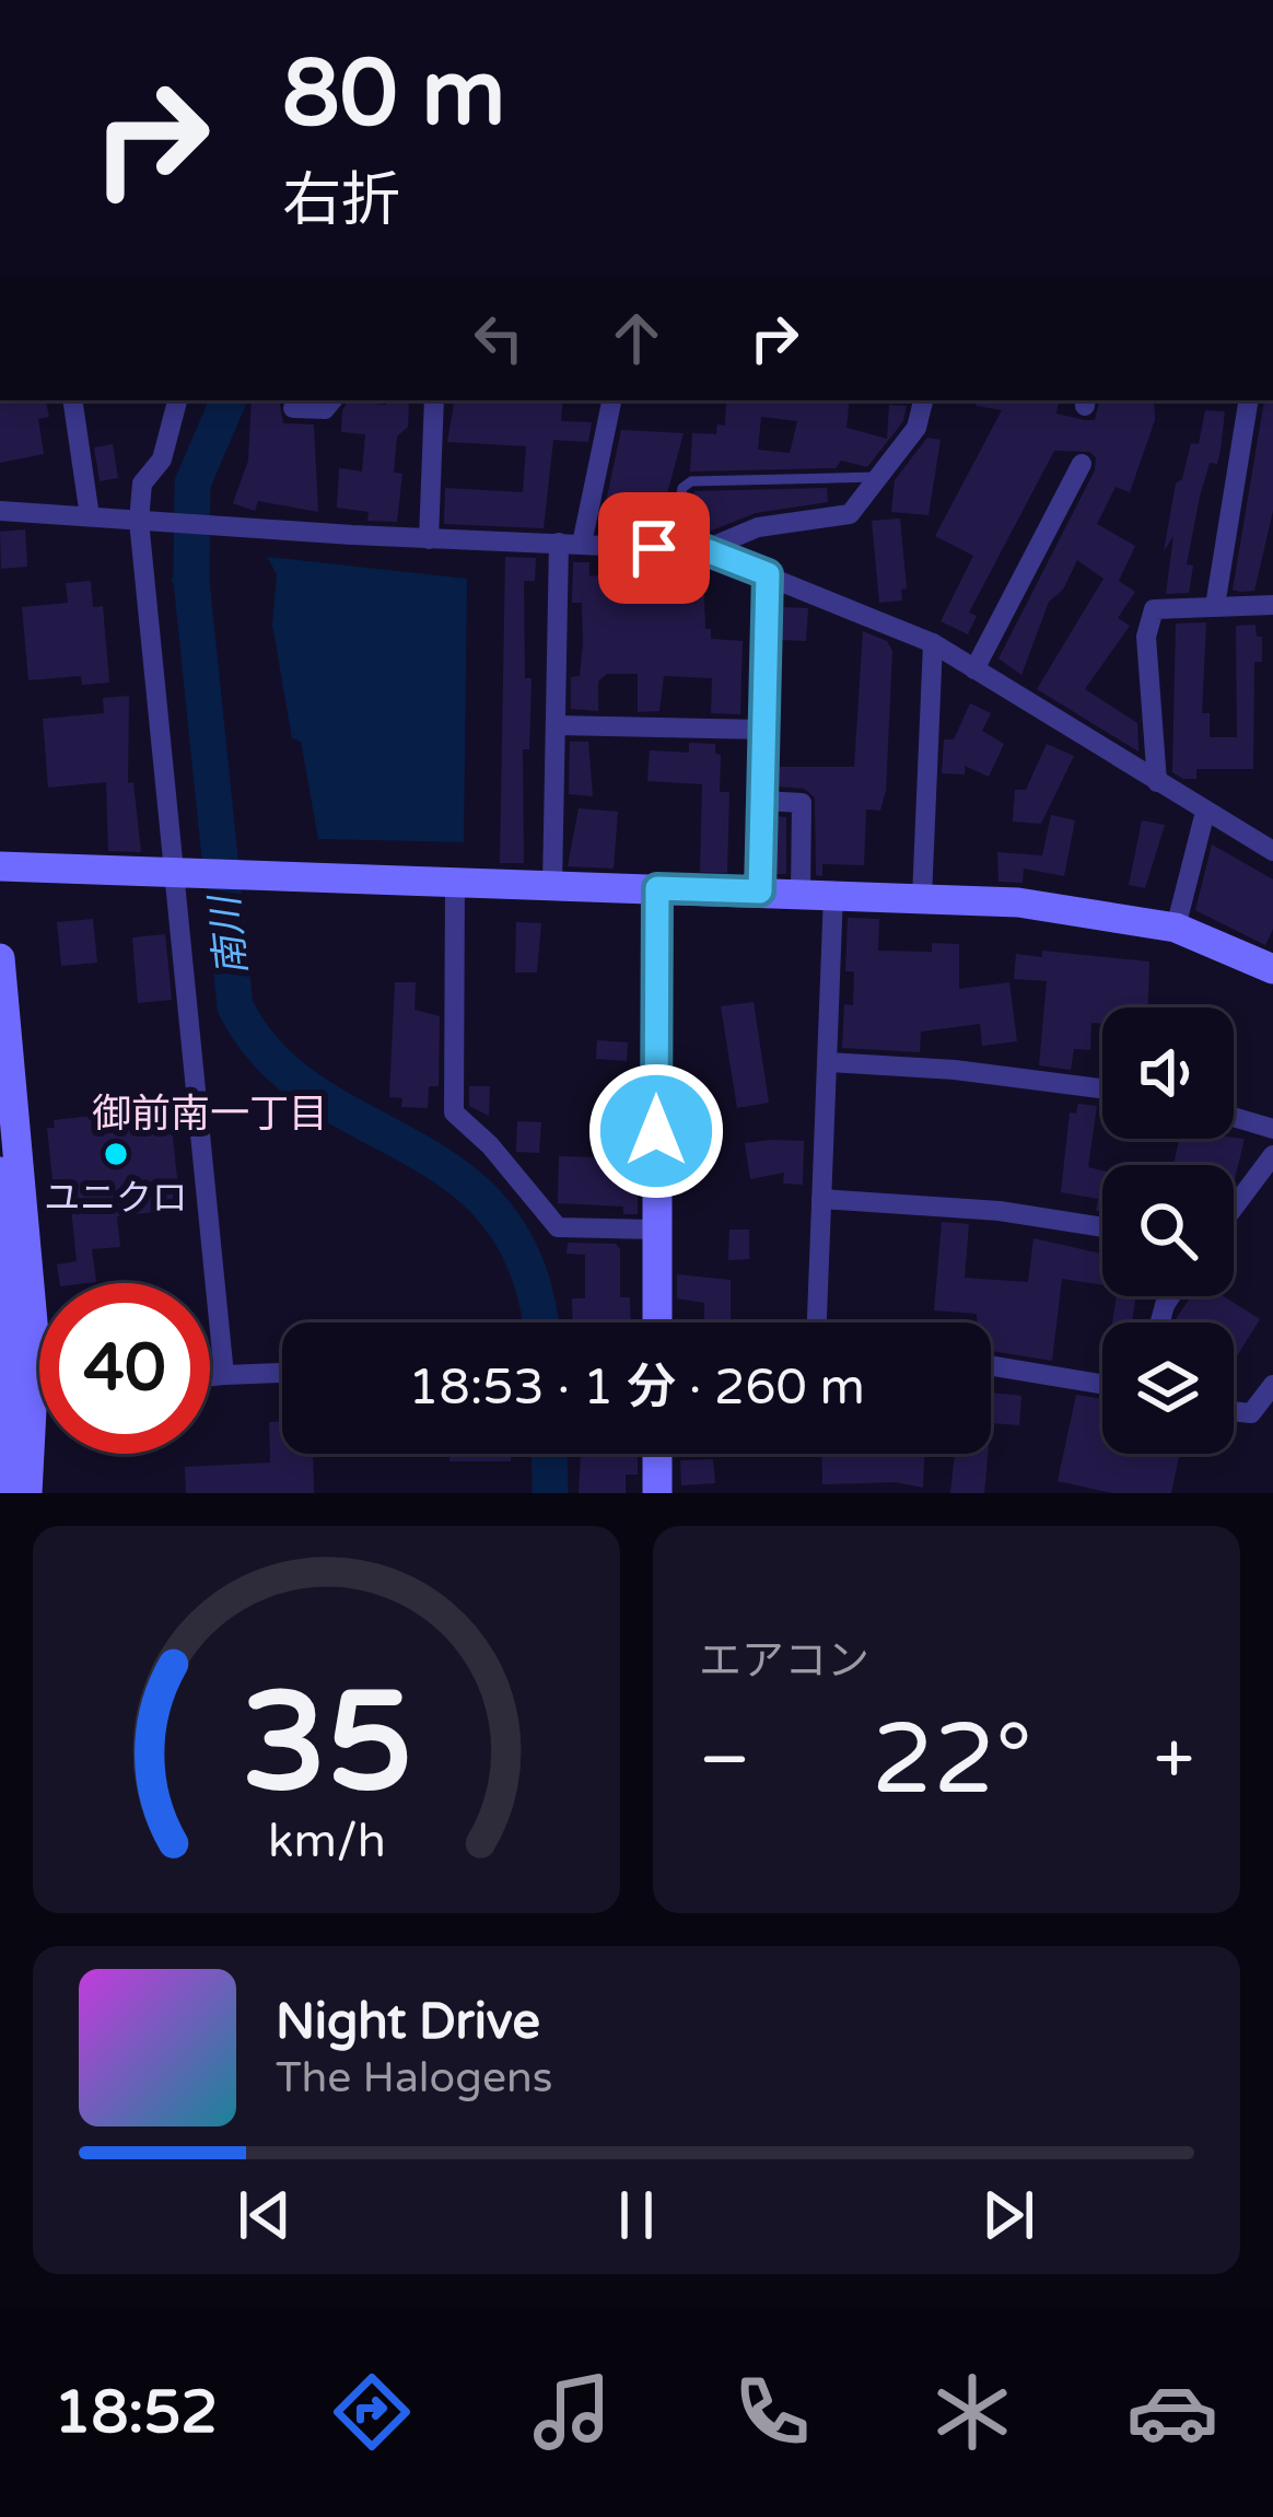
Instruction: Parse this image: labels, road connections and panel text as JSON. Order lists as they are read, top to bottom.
{
  "districts": ["御前南一丁目"],
  "water": ["南川"],
  "places": ["ユニクロ"],
  "page": {
    "turn": ["80 m", "右折"],
    "limit": "40",
    "trip": "18:53 · 1 分 · 260 m",
    "tile": "エアコン",
    "heat": ["−", "22°", "+"],
    "song": ["Night Drive", "The Halogens"],
    "tabs": "18:52",
    "gauge": ["35", "km/h"]
  }
}
